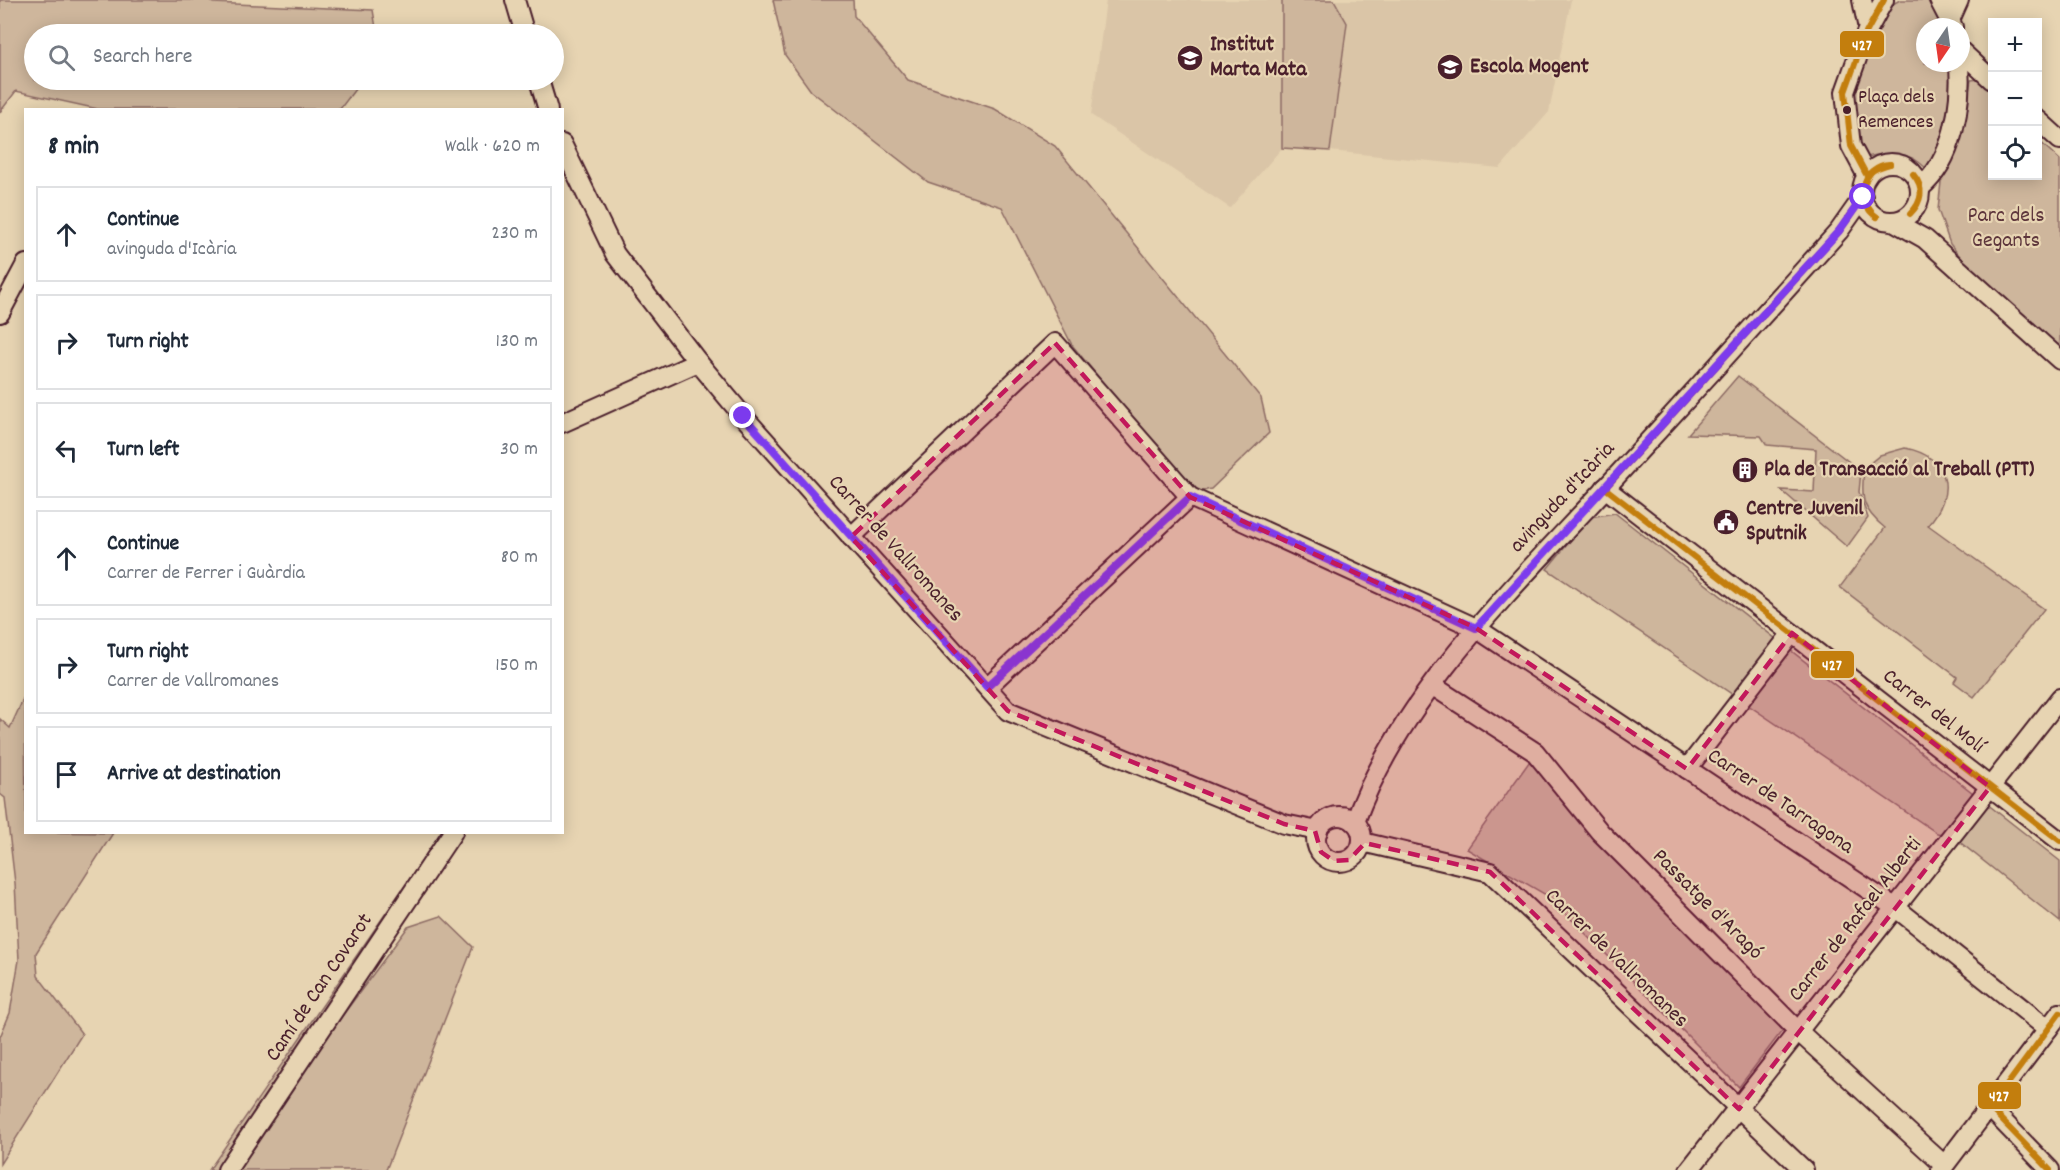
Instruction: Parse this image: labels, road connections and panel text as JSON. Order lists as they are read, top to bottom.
{
  "streets": {
    "street": [
      "avinguda d'Icària",
      "Carrer de Vallromanes",
      "Carrer del Molí",
      "Carrer de Tarragona",
      "Passatge d'Aragó",
      "Carrer de Rafael Alberti",
      "Camí de Can Covarot"
    ]
  },
  "crossings": [
    ["avinguda d'Icària", "Carrer de Vallromanes"],
    ["avinguda d'Icària", "Carrer del Molí"],
    ["avinguda d'Icària", "Carrer de Tarragona"],
    ["avinguda d'Icària", "Passatge d'Aragó"],
    ["Carrer de Vallromanes", "Carrer de Rafael Alberti"],
    ["Carrer del Molí", "Carrer de Rafael Alberti"],
    ["Carrer de Tarragona", "Carrer de Rafael Alberti"],
    ["Passatge d'Aragó", "Carrer de Rafael Alberti"]
  ],
  "parks": ["Parc dels Gegants"],
  "places": {
    "school or university": ["Institut Marta Mata", "Escola Mogent"],
    "other": ["Plaça dels Remences"],
    "building": ["Pla de Transacció al Treball (PTT)"],
    "public building": ["Centre Juvenil Sputnik"]
  },
  "lines": ["transit line 427"],
  "north": "bottom",
  "page": {
    "map_buttons": ["+", "−"],
    "search": "Search here",
    "heading": ["8 min", "Walk · 620 m"],
    "list": [
      ["Continue", "avinguda d'Icària", "230 m"],
      ["Turn right", "130 m"],
      ["Turn left", "30 m"],
      ["Continue", "Carrer de Ferrer i Guàrdia", "80 m"],
      ["Turn right", "Carrer de Vallromanes", "150 m"],
      "Arrive at destination"
    ]
  }
}
